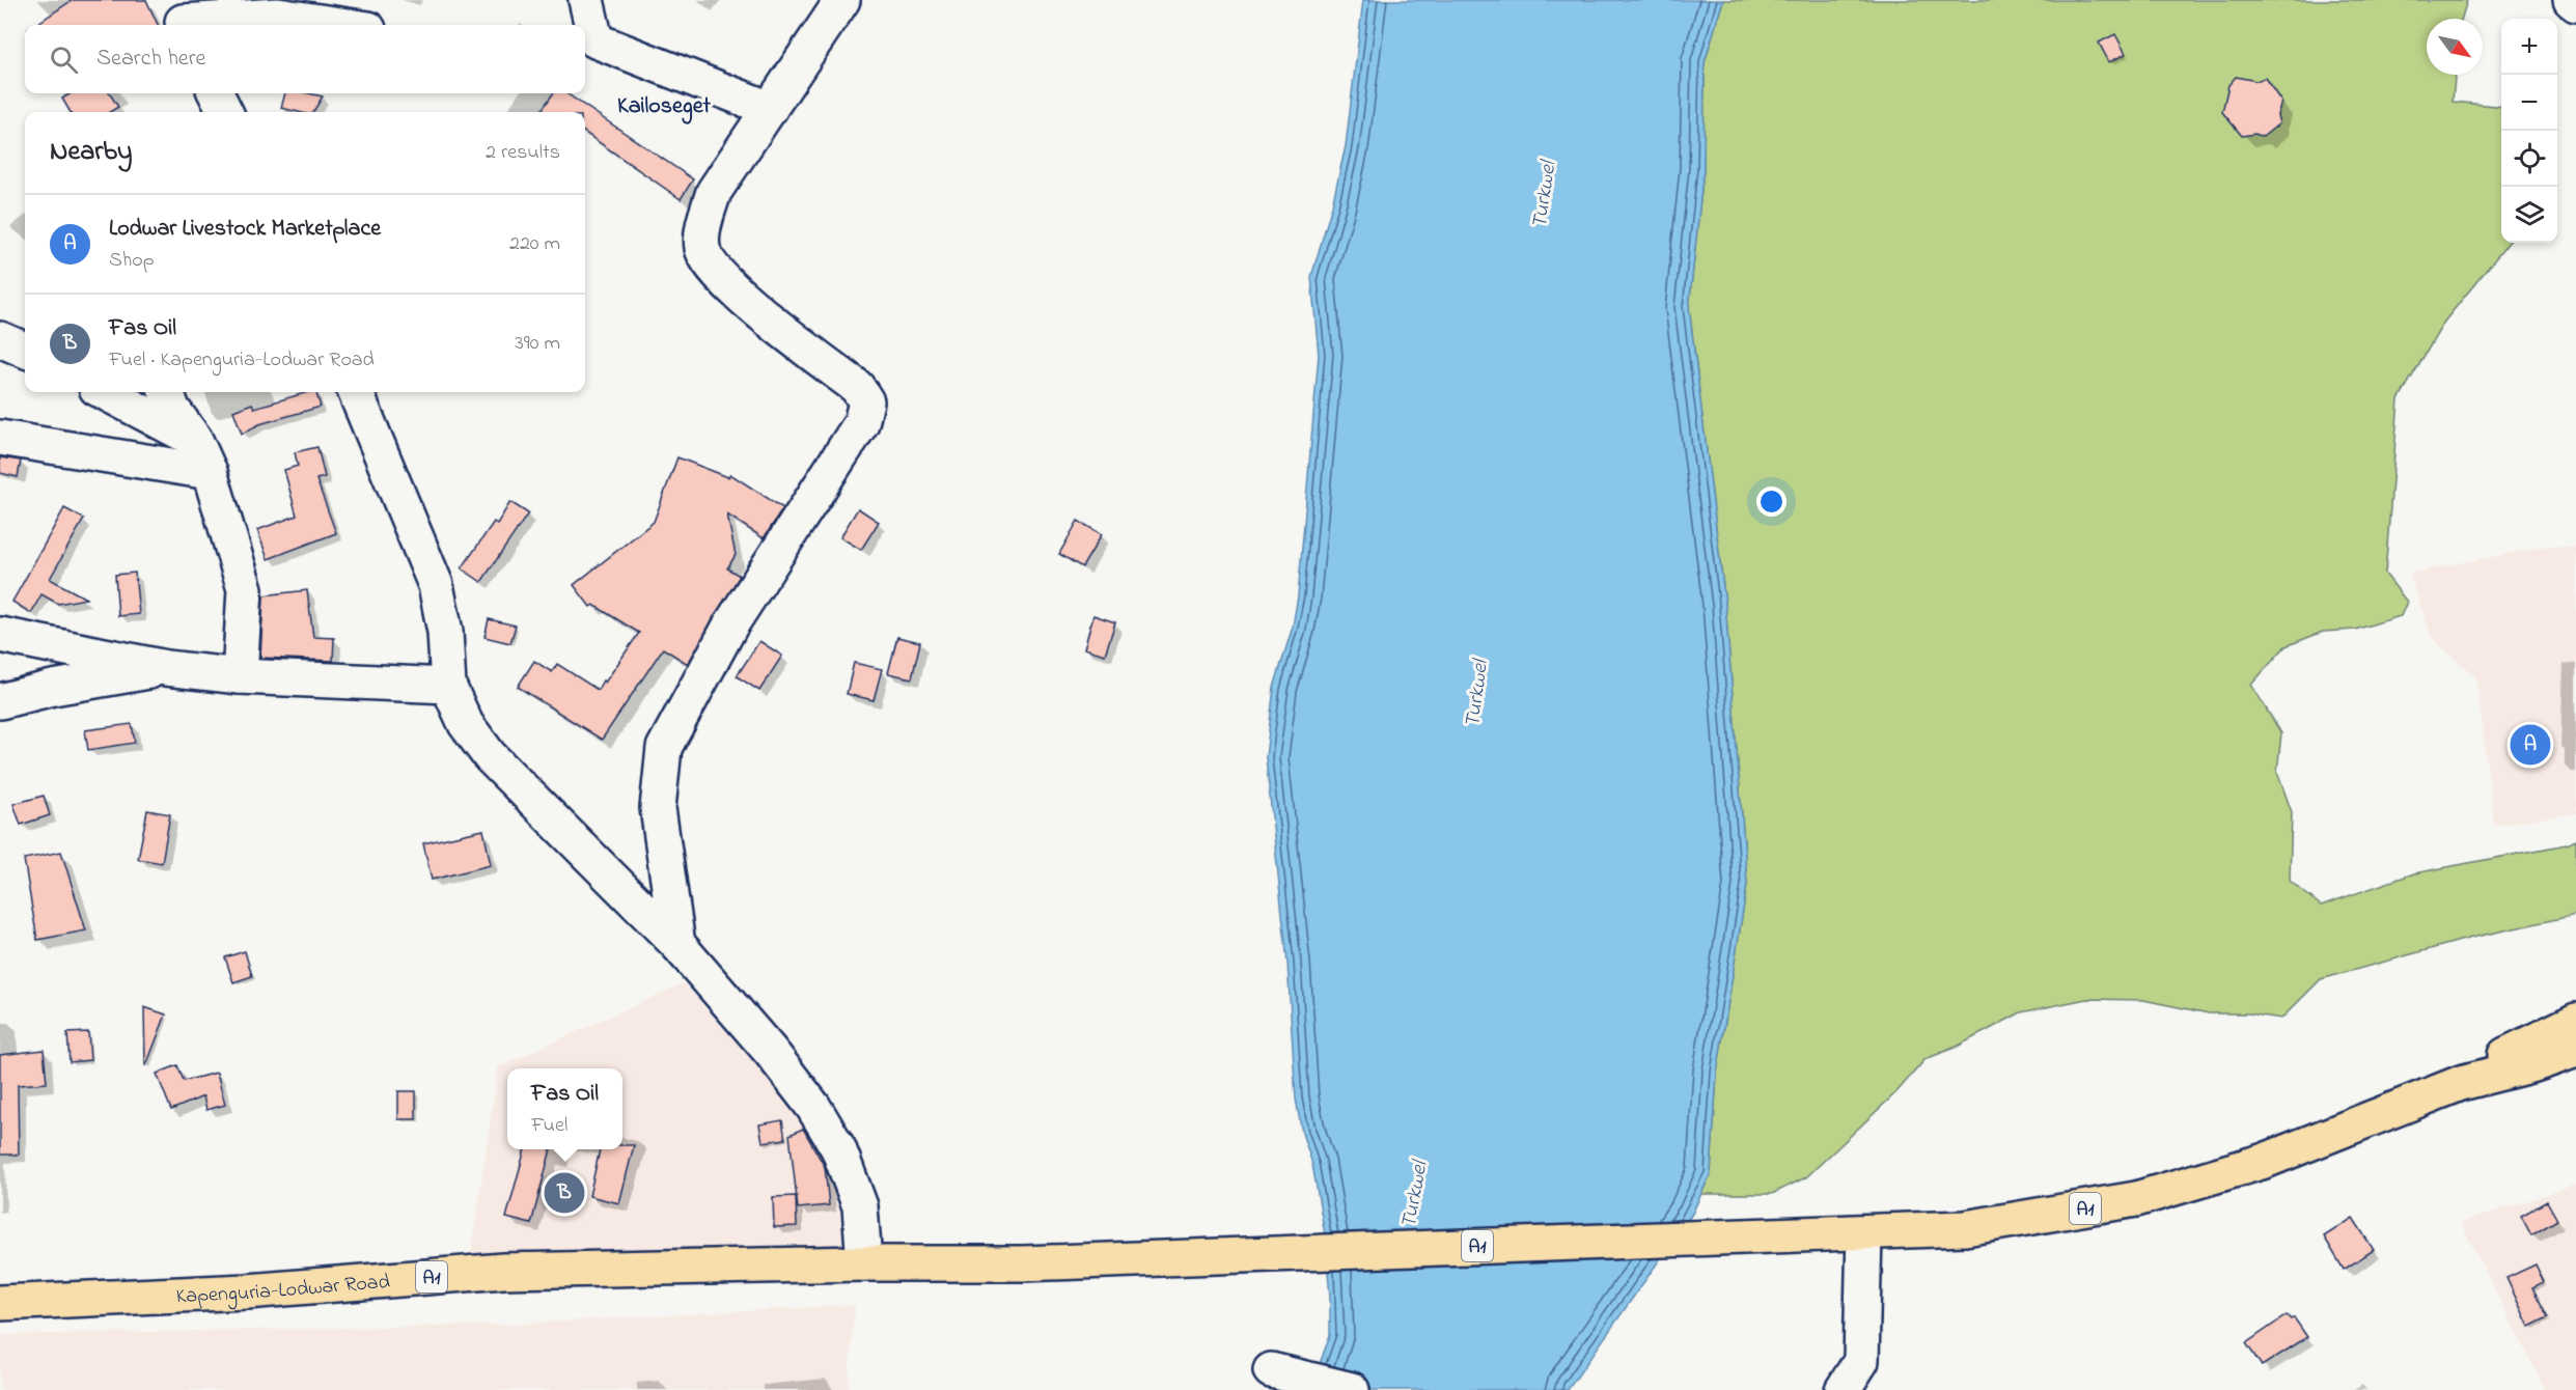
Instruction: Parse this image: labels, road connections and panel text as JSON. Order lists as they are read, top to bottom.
{
  "streets": {
    "highway": ["A1", "Kapenguria-Lodwar Road"]
  },
  "crossings": [
    ["A1", "Kapenguria-Lodwar Road"]
  ],
  "districts": ["Kailoseget"],
  "water": ["Turkwel"],
  "north": "bottom right",
  "page": {
    "map_buttons": ["+", "−"],
    "search": "Search here",
    "heading": ["Nearby", "2 results"],
    "list": [
      {
        "mark": "A",
        "name": "Lodwar Livestock Marketplace",
        "note": "Shop",
        "value": "220 m"
      },
      {
        "mark": "B",
        "name": "Fas Oil",
        "note": "Fuel · Kapenguria-Lodwar Road",
        "value": "390 m"
      }
    ],
    "pins": ["A", "B"],
    "popup": ["Fas Oil", "Fuel"]
  }
}
